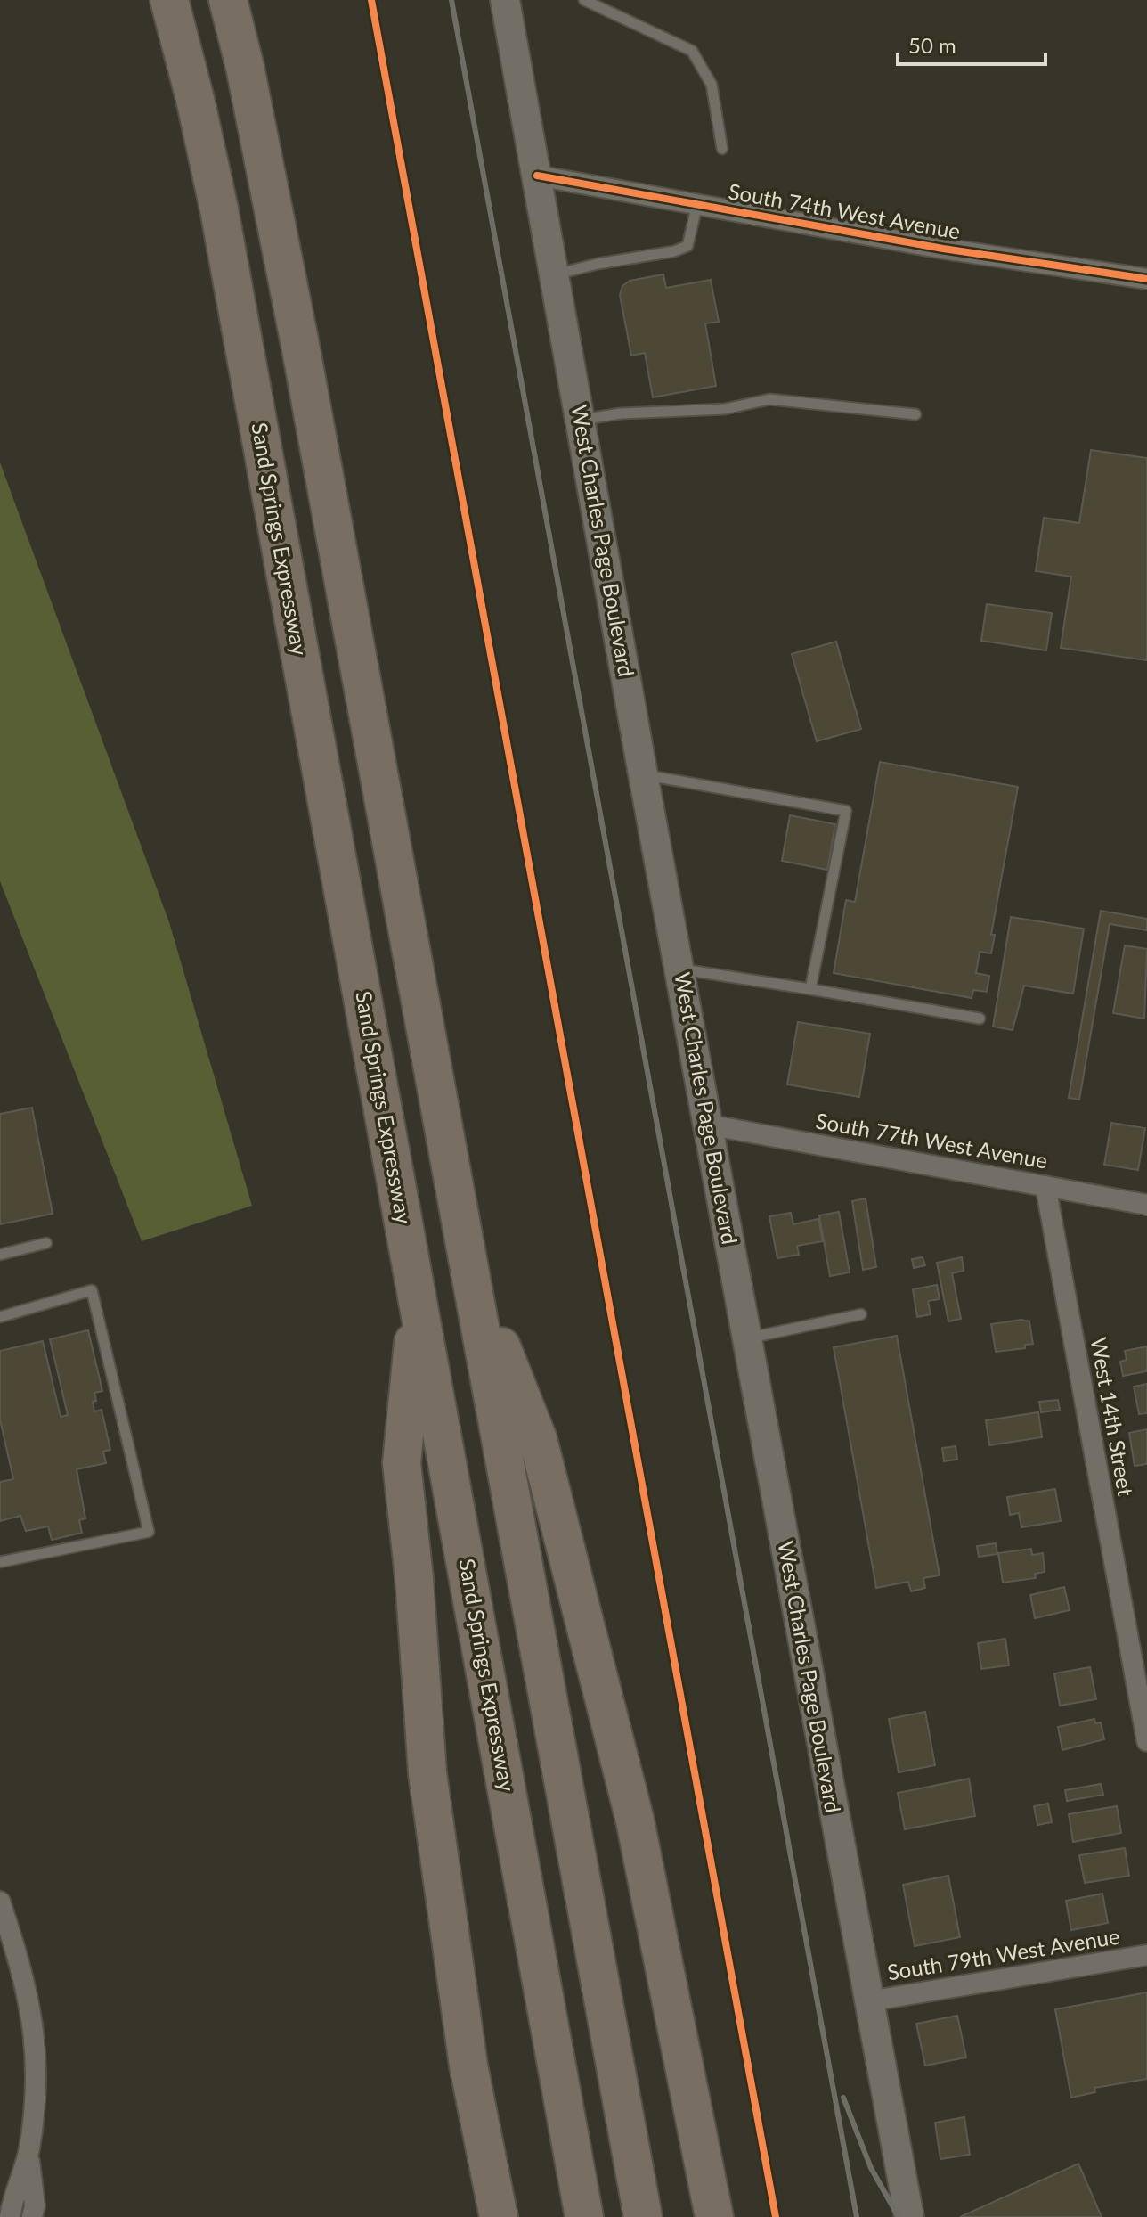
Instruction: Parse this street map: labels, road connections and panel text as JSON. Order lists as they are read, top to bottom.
{
  "streets": {
    "highway": ["Sand Springs Expressway"],
    "main road": ["West Charles Page Boulevard"],
    "street": [
      "South 74th West Avenue",
      "South 77th West Avenue",
      "West 14th Street",
      "South 79th West Avenue"
    ]
  },
  "crossings": [
    ["South 74th West Avenue", "West Charles Page Boulevard"],
    ["West Charles Page Boulevard", "South 77th West Avenue"],
    ["West Charles Page Boulevard", "South 79th West Avenue"],
    ["South 77th West Avenue", "West 14th Street"]
  ],
  "scale_bar": "50 m"
}
